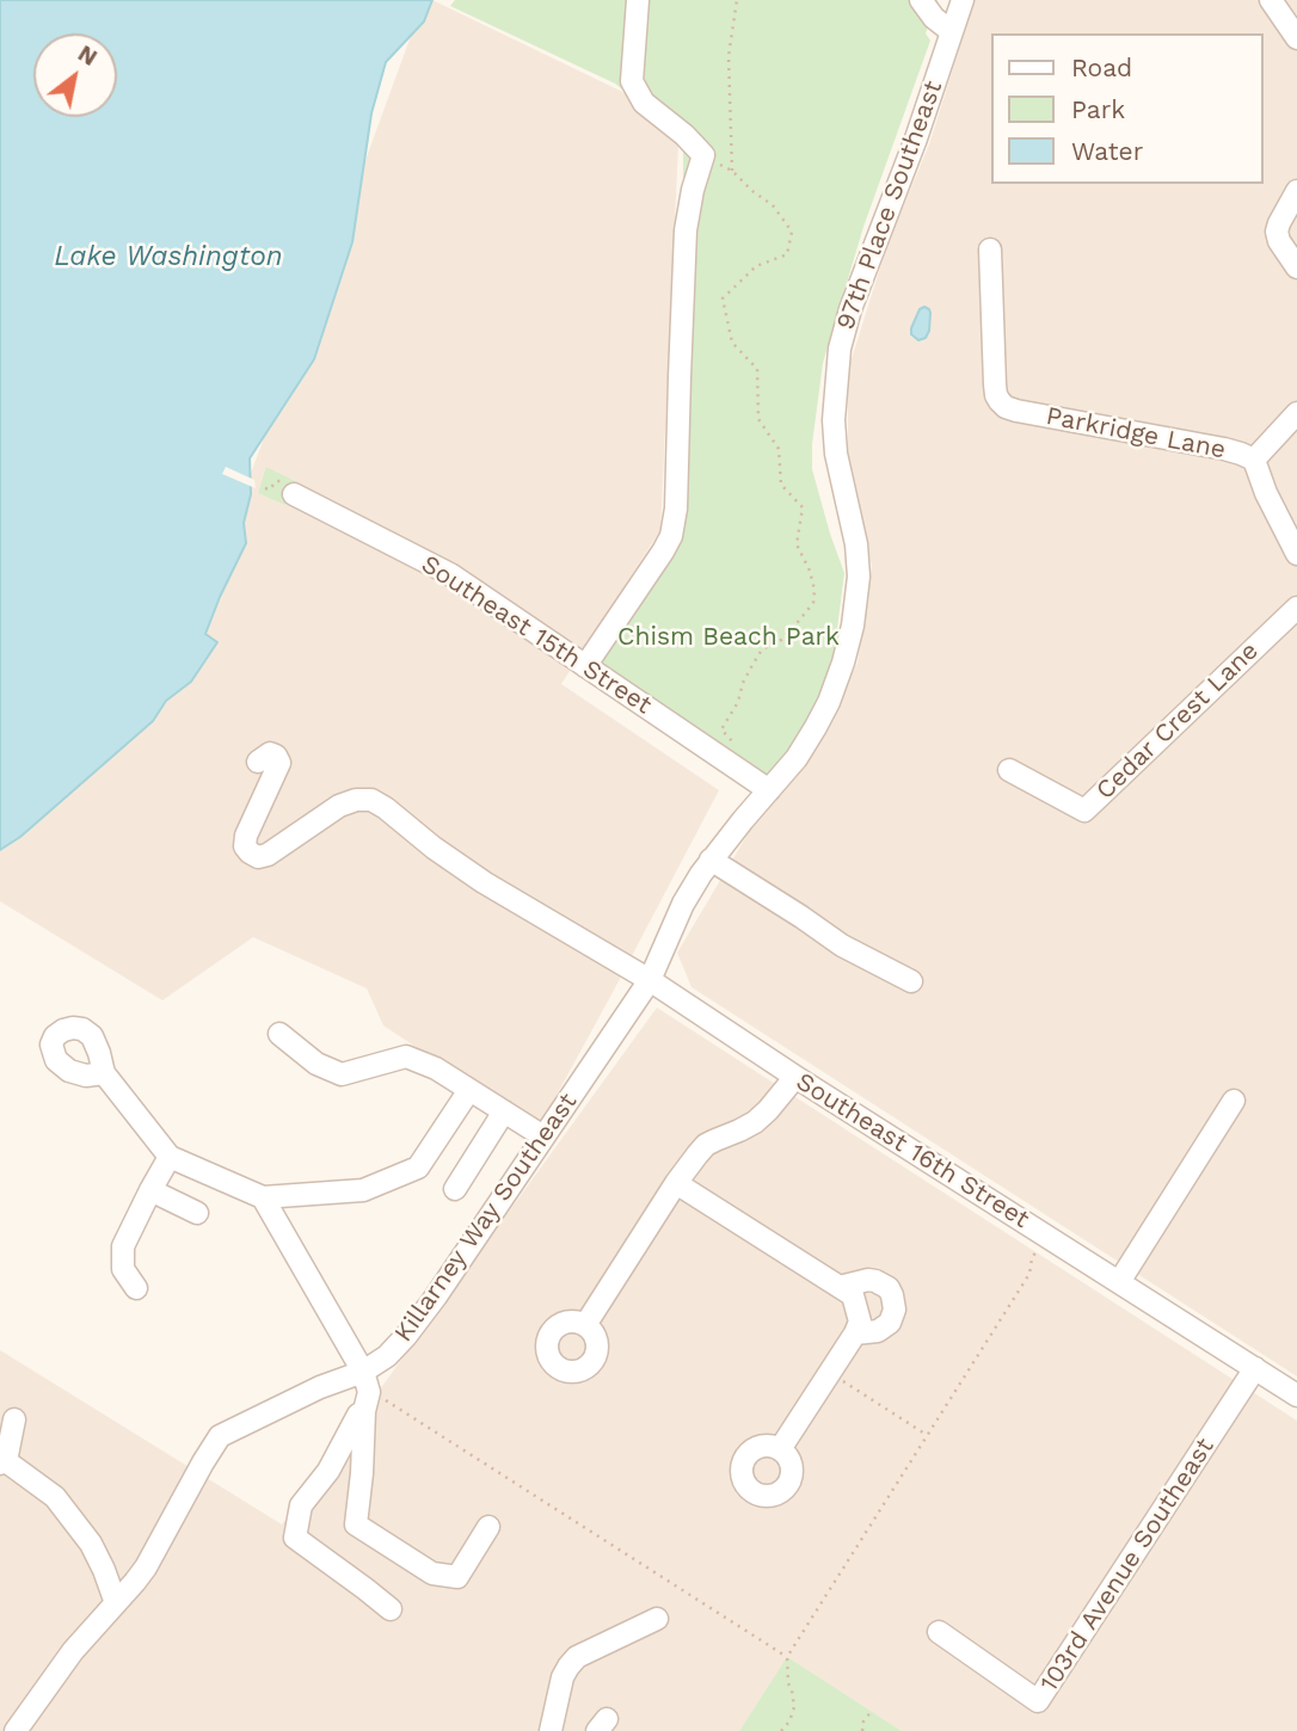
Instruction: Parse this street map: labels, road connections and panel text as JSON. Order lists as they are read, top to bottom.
{
  "streets": {
    "street": [
      "97th Place Southeast",
      "Parkridge Lane",
      "Southeast 15th Street",
      "Cedar Crest Lane",
      "Southeast 16th Street",
      "Killarney Way Southeast",
      "103rd Avenue Southeast"
    ]
  },
  "crossings": [
    ["97th Place Southeast", "Southeast 15th Street"],
    ["97th Place Southeast", "Killarney Way Southeast"],
    ["Southeast 15th Street", "Killarney Way Southeast"],
    ["Southeast 16th Street", "Killarney Way Southeast"],
    ["Southeast 16th Street", "103rd Avenue Southeast"]
  ],
  "water": ["Lake Washington"],
  "parks": ["Chism Beach Park"],
  "legend": ["Road", "Park", "Water"],
  "north": "top right"
}
